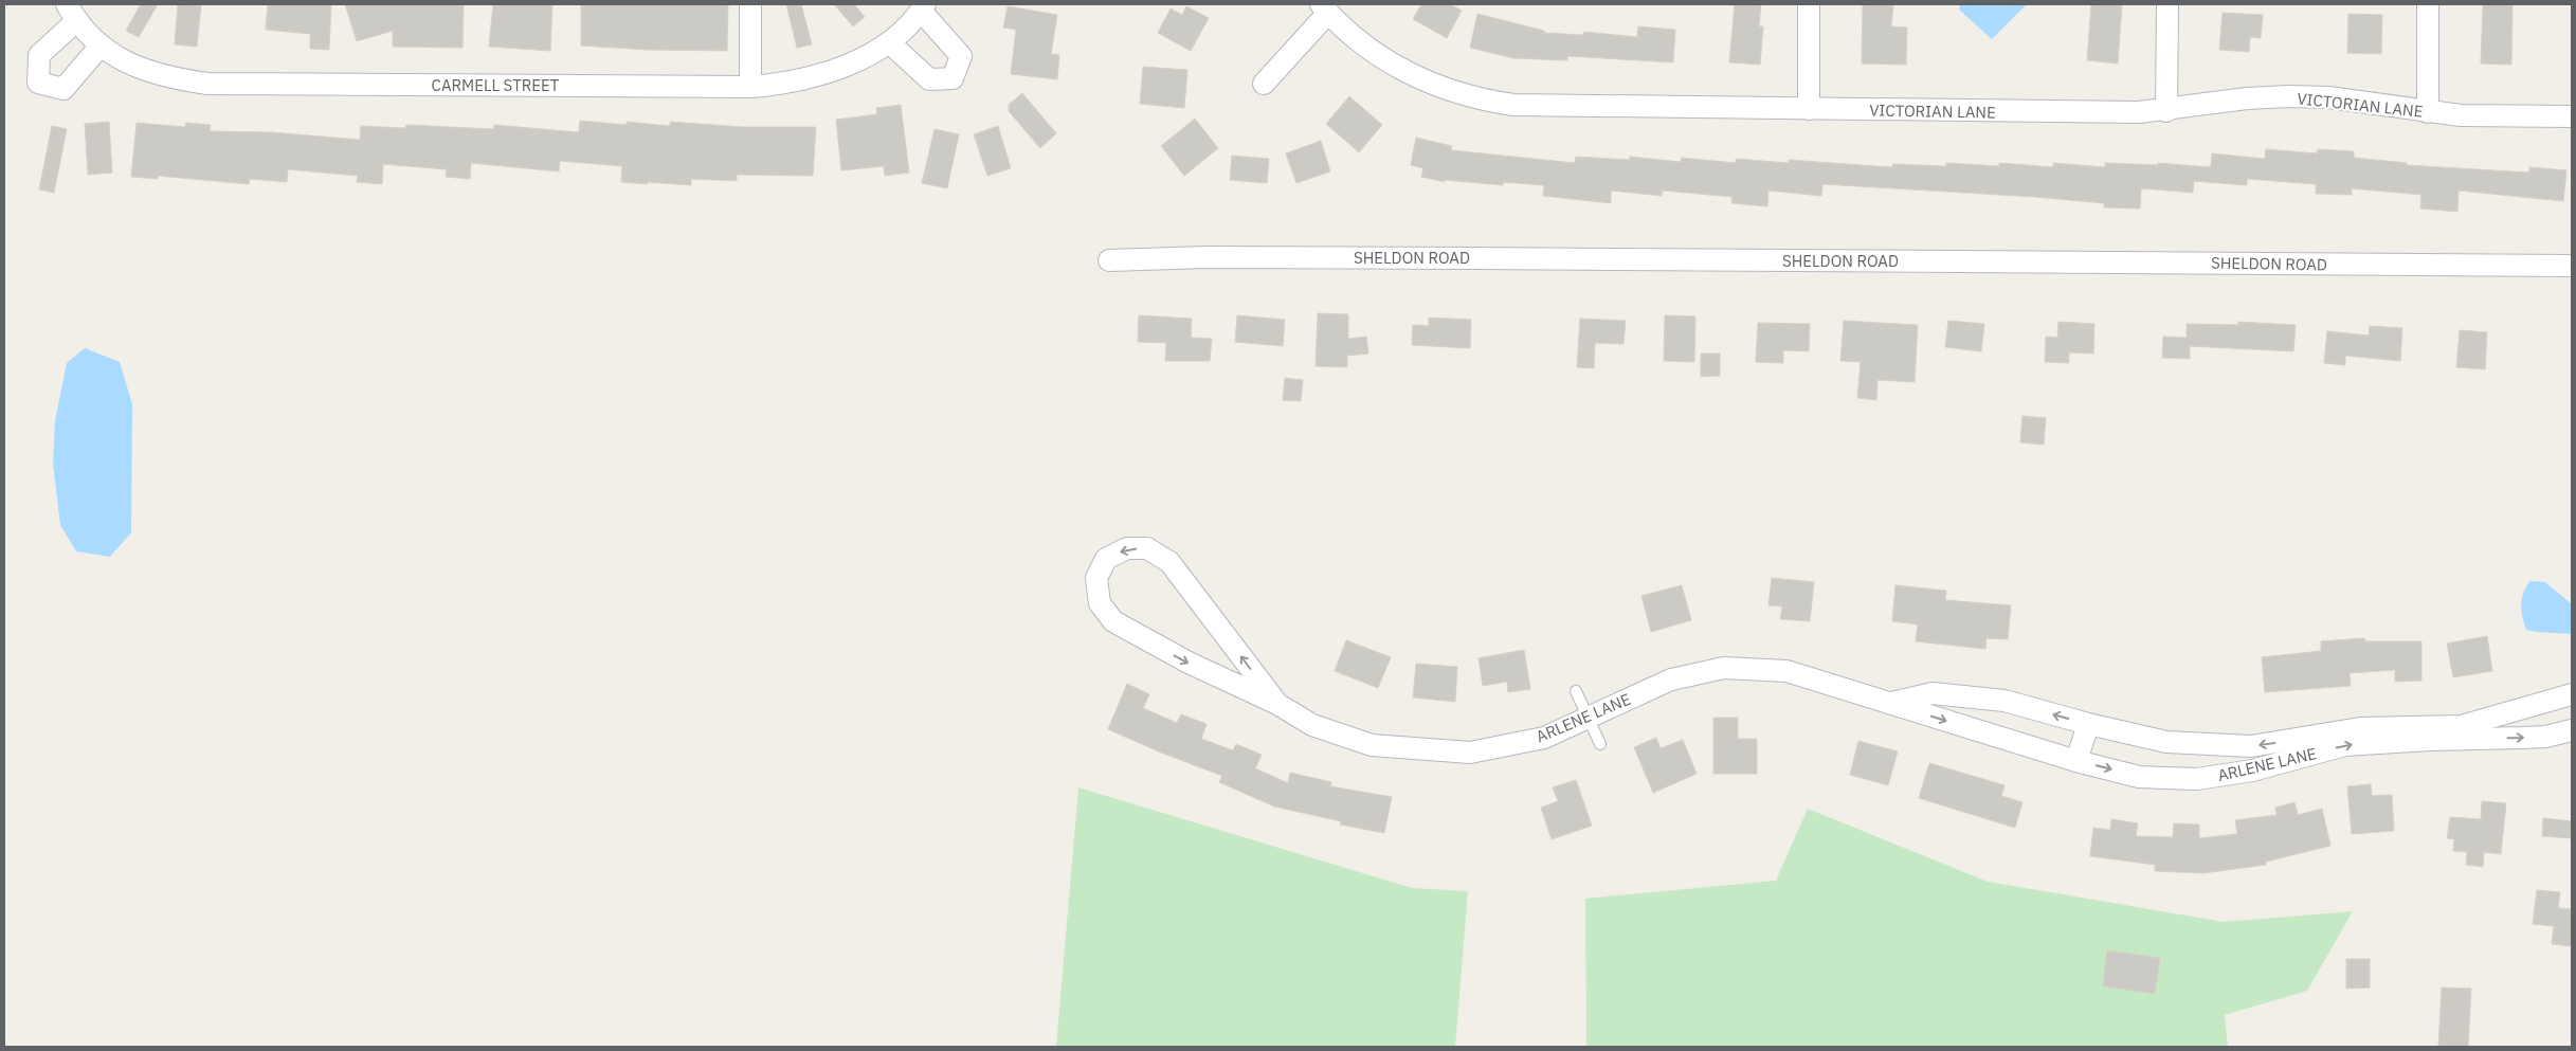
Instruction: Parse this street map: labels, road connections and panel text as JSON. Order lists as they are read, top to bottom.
{
  "streets": {
    "street": [
      "CARMELL STREET",
      "VICTORIAN LANE",
      "SHELDON ROAD",
      "ARLENE LANE"
    ]
  }
}
